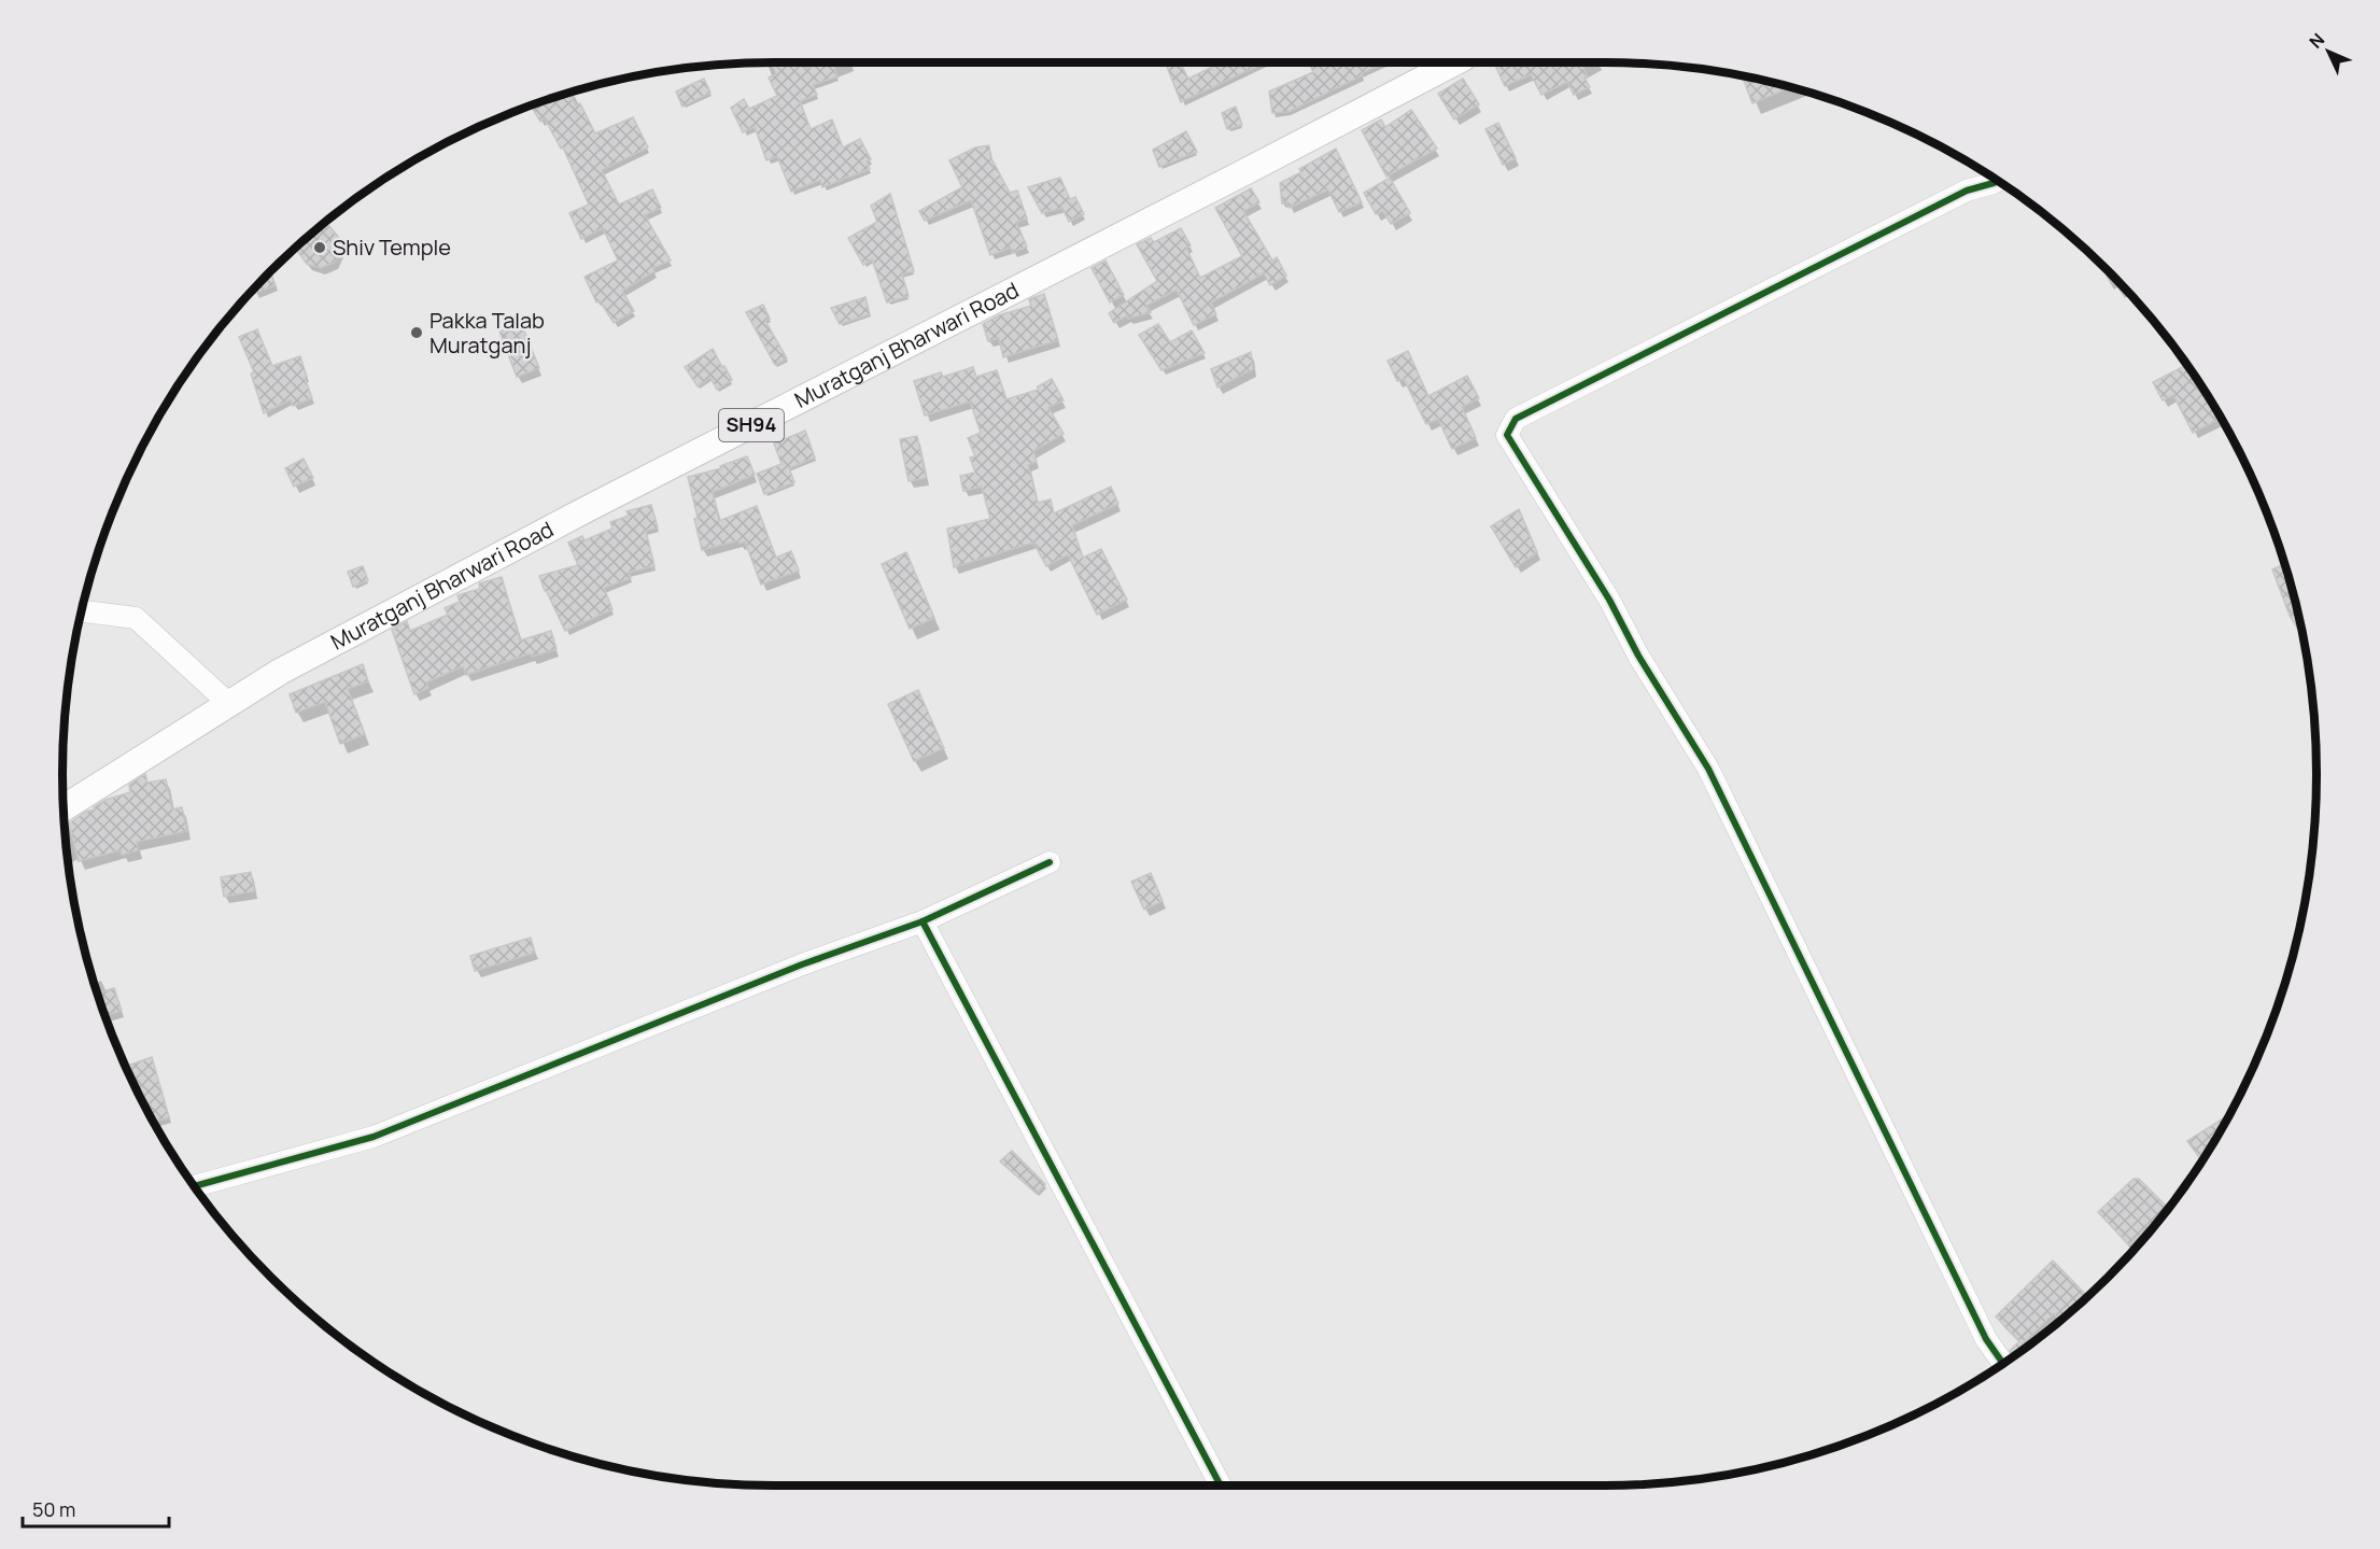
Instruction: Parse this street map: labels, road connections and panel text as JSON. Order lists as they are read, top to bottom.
{
  "streets": {
    "main road": ["Muratganj Bharwari Road", "SH94"]
  },
  "places": ["Shiv Temple", "Pakka Talab Muratganj"],
  "scale_bar": "50 m",
  "north": "top left"
}
